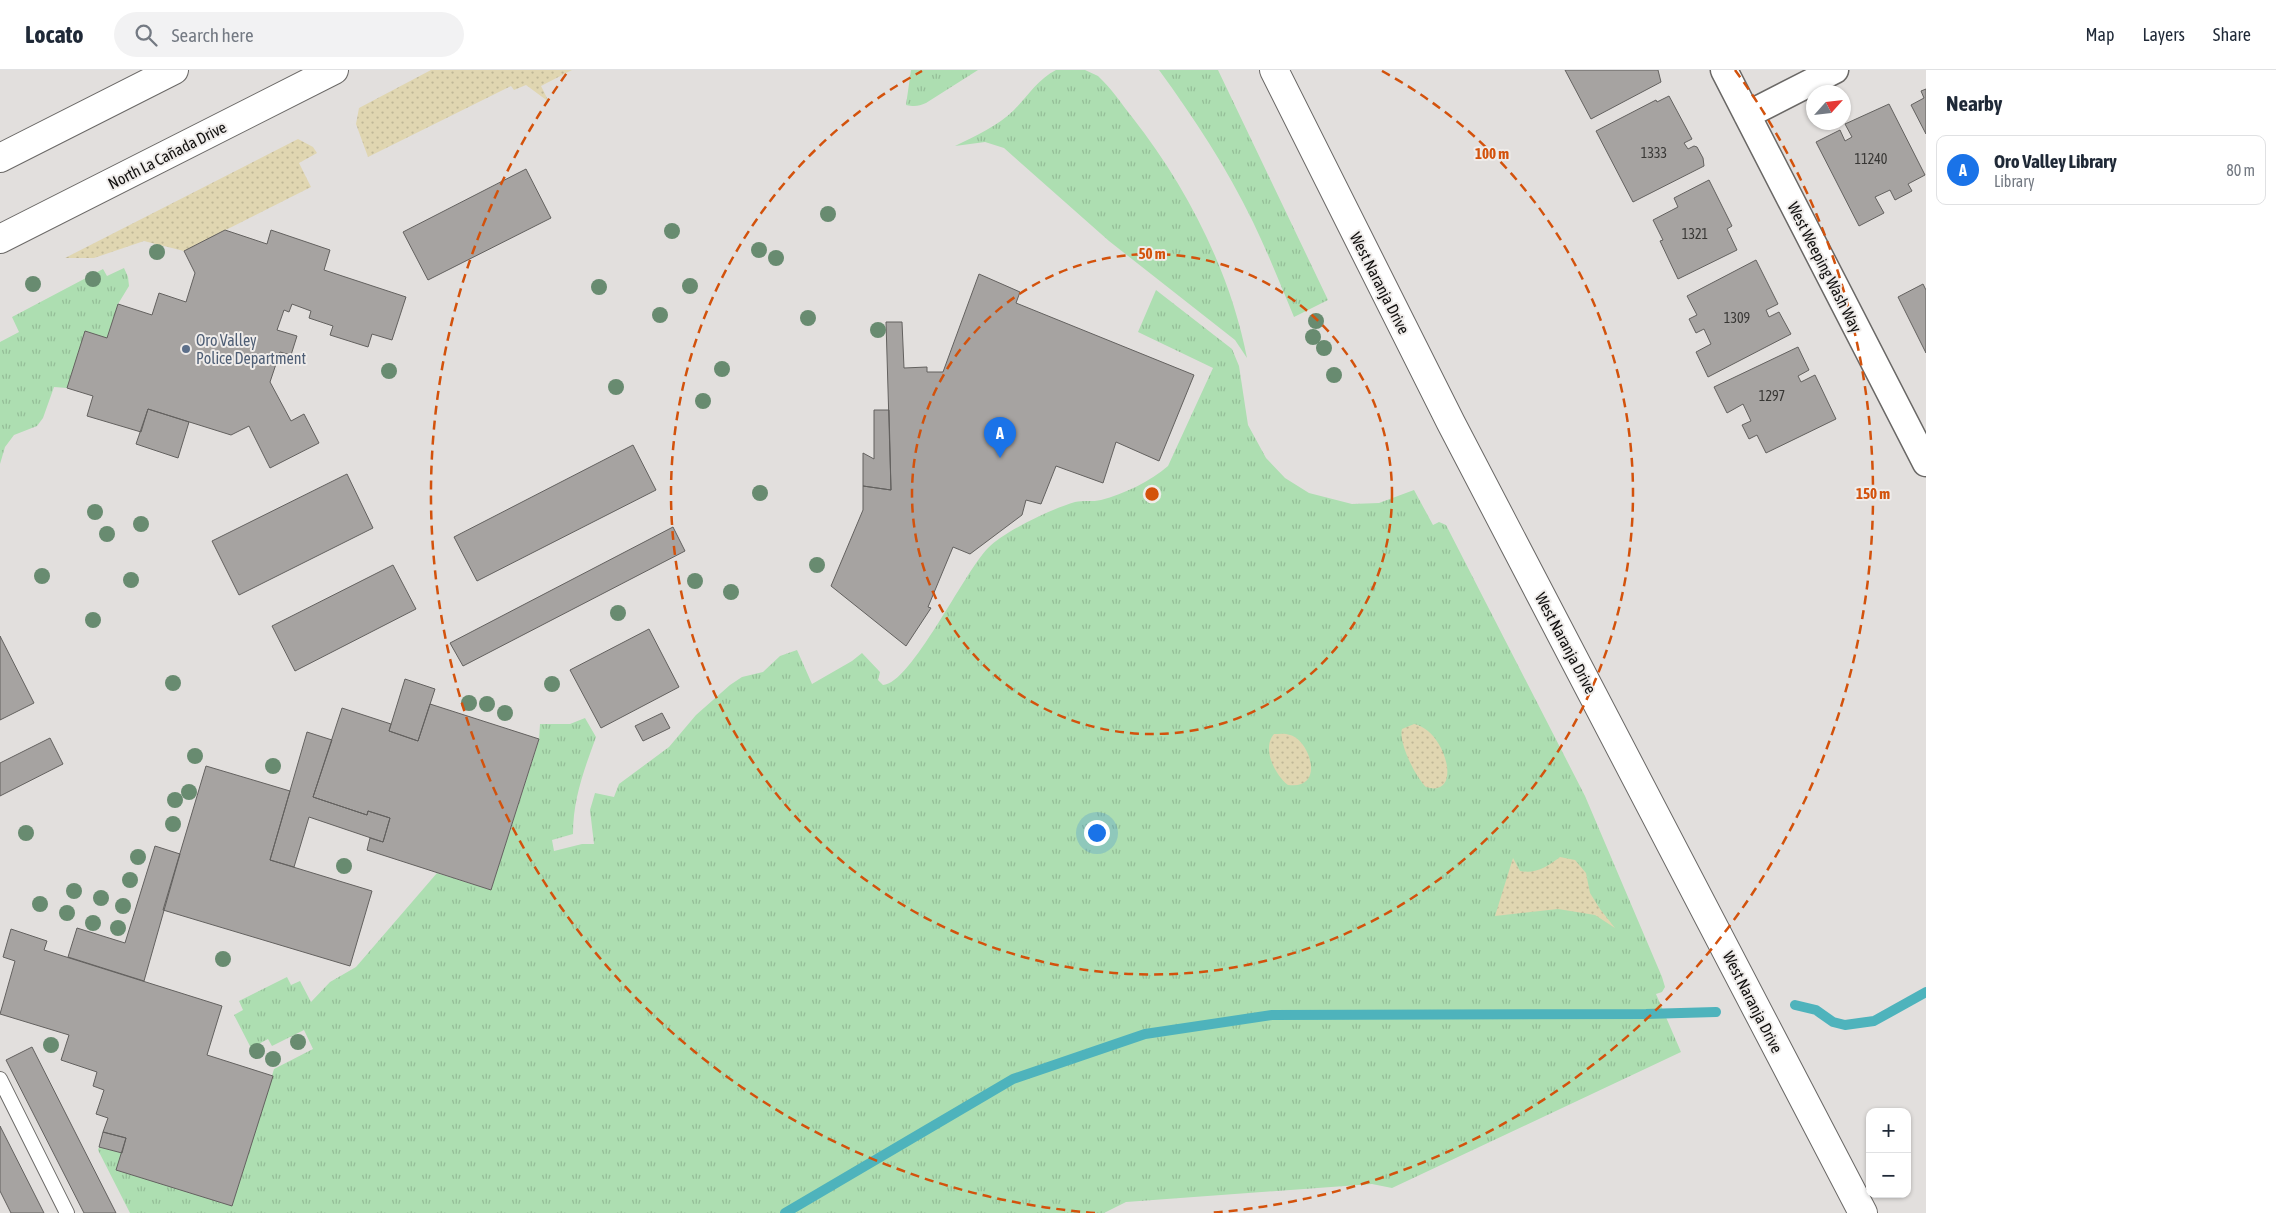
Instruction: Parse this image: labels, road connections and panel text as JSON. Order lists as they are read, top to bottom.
{
  "streets": {
    "street": ["North La Cañada Drive", "West Weeping Wash Way", "West Naranja Drive"]
  },
  "places": ["Oro Valley Police Department"],
  "house_numbers": [
    "1333",
    "11240",
    "1321",
    "1309",
    "1297"
  ],
  "north": "top right",
  "page": {
    "header": "Locato",
    "search": "Search here",
    "nav": ["Map", "Layers", "Share"],
    "heading": "Nearby",
    "list": [
      {
        "mark": "A",
        "name": "Oro Valley Library",
        "note": "Library",
        "value": "80 m"
      }
    ],
    "pins": "A",
    "map_buttons": ["+", "−"]
  },
  "rings": ["100 m", "50 m", "150 m"]
}
